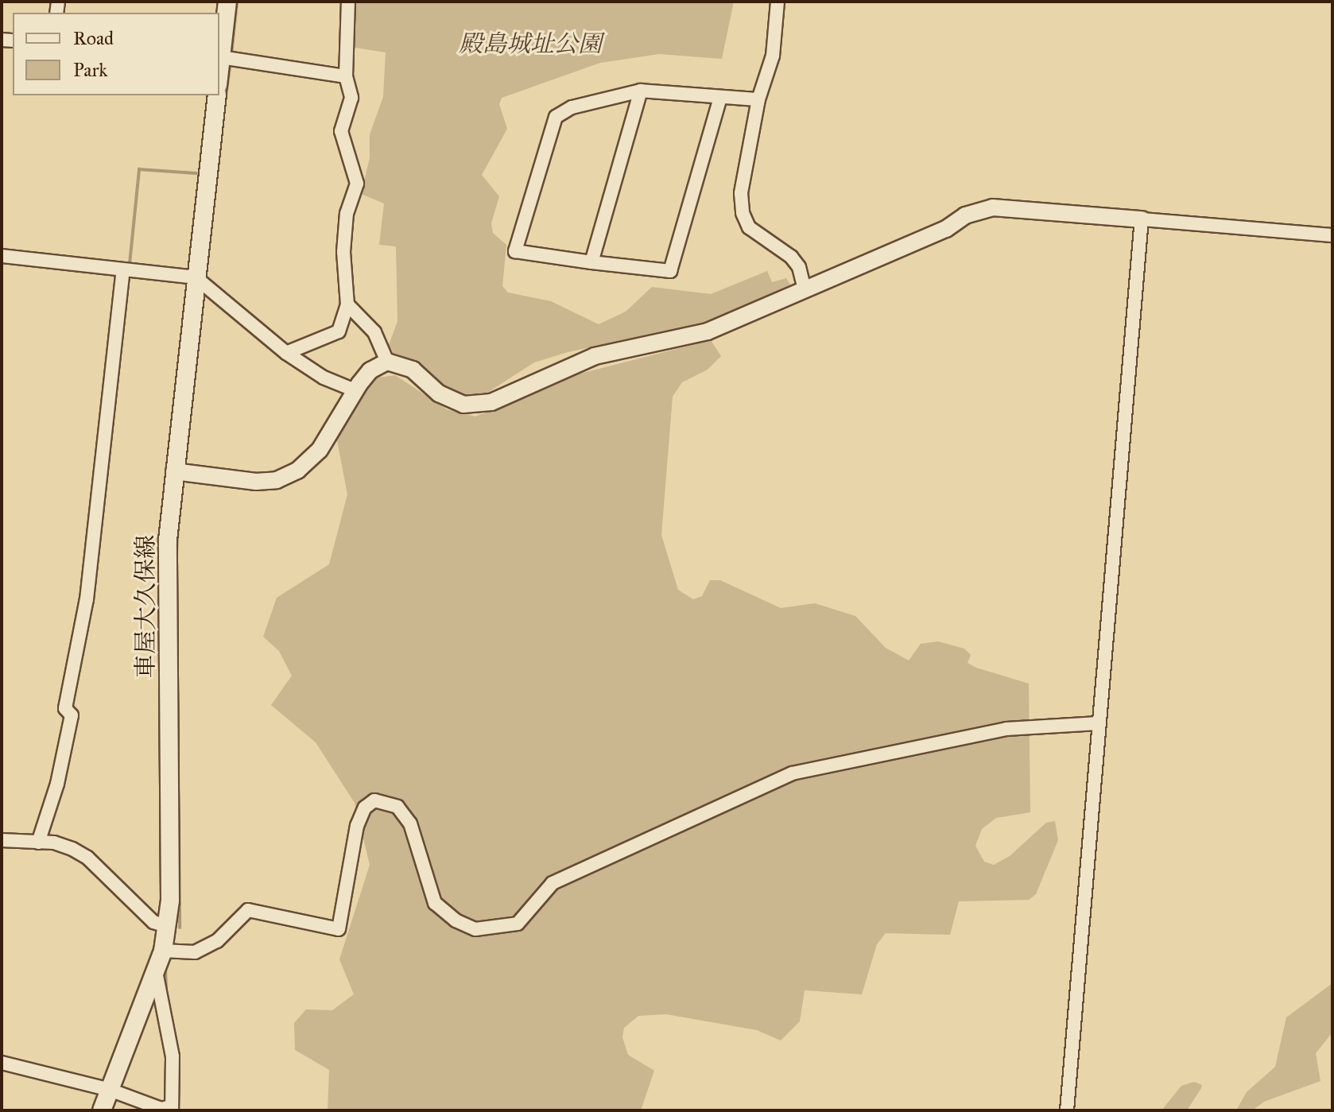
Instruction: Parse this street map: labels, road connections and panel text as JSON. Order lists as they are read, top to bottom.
{
  "streets": {
    "main road": ["車屋大久保線"]
  },
  "parks": ["殿島城址公園"],
  "legend": ["Road", "Park"]
}
